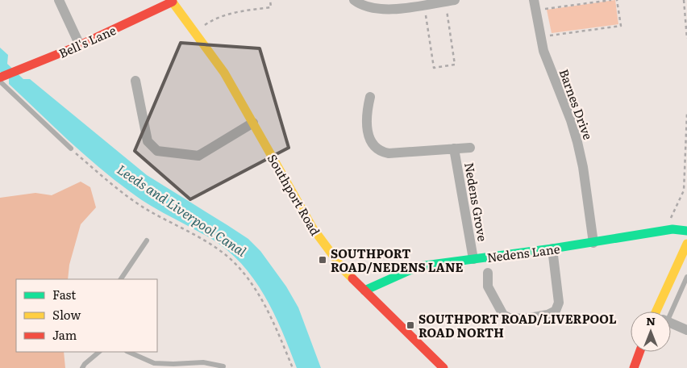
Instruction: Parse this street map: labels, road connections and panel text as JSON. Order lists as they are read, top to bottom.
{
  "streets": {
    "main road": ["Bell's Lane", "Southport Road", "Nedens Lane"],
    "street": ["Barnes Drive", "Nedens Grove"]
  },
  "crossings": [
    ["Bell's Lane", "Southport Road"],
    ["Barnes Drive", "Nedens Lane"],
    ["Southport Road", "Nedens Lane"],
    ["Nedens Grove", "Nedens Lane"]
  ],
  "water": ["Leeds and Liverpool Canal"],
  "places": {
    "transit": ["SOUTHPORT ROAD/NEDENS LANE", "SOUTHPORT ROAD/LIVERPOOL ROAD NORTH"]
  },
  "legend": ["Fast", "Slow", "Jam"],
  "north": "top"
}
